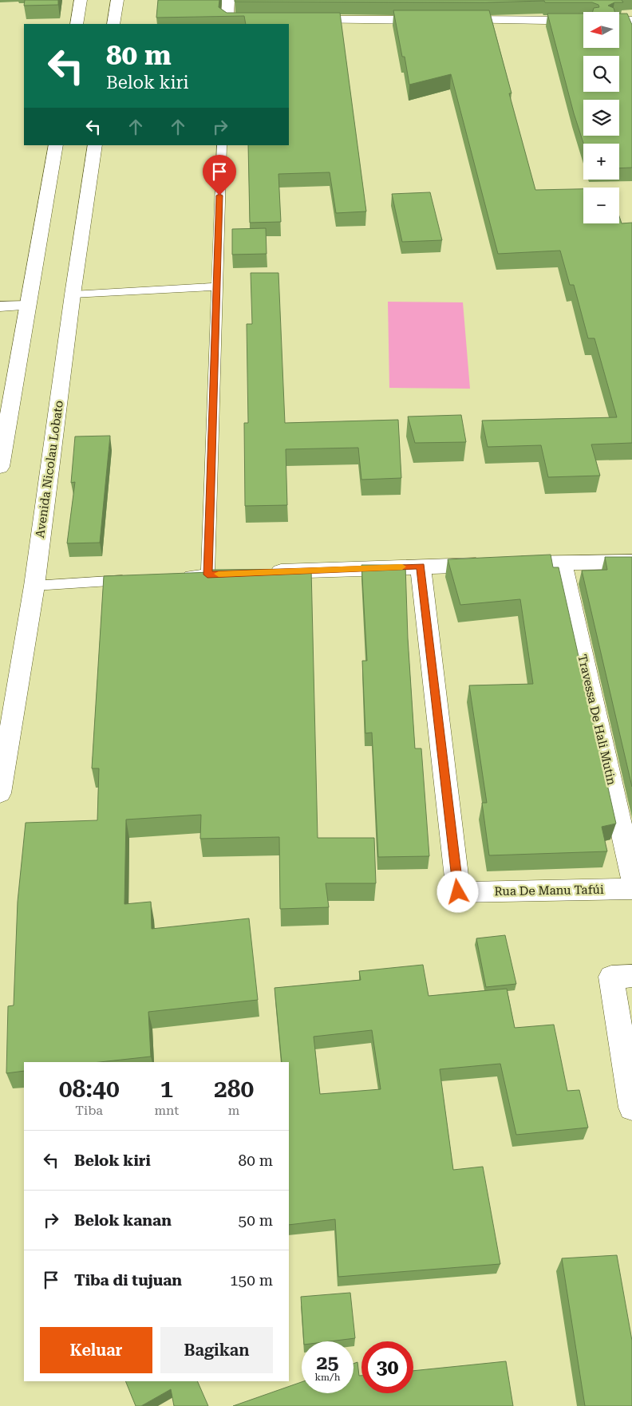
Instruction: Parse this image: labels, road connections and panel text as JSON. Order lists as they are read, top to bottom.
{
  "streets": {
    "street": ["Avenida Nicolau Lobato", "Travessa De Hali Mutin", "Rua De Manu Tafúi"]
  },
  "north": "left",
  "page": {
    "map_buttons": ["+", "−"],
    "turn": ["80 m", "Belok kiri"],
    "eta": [
      "08:40",
      "Tiba",
      "1",
      "mnt",
      "280",
      "m"
    ],
    "list": [
      {
        "name": "Belok kiri",
        "value": "80 m"
      },
      {
        "name": "Belok kanan",
        "value": "50 m"
      },
      {
        "name": "Tiba di tujuan",
        "value": "150 m"
      }
    ],
    "buttons": ["Keluar", "Bagikan"],
    "speed": "25 km/h",
    "limit": "30"
  }
}
